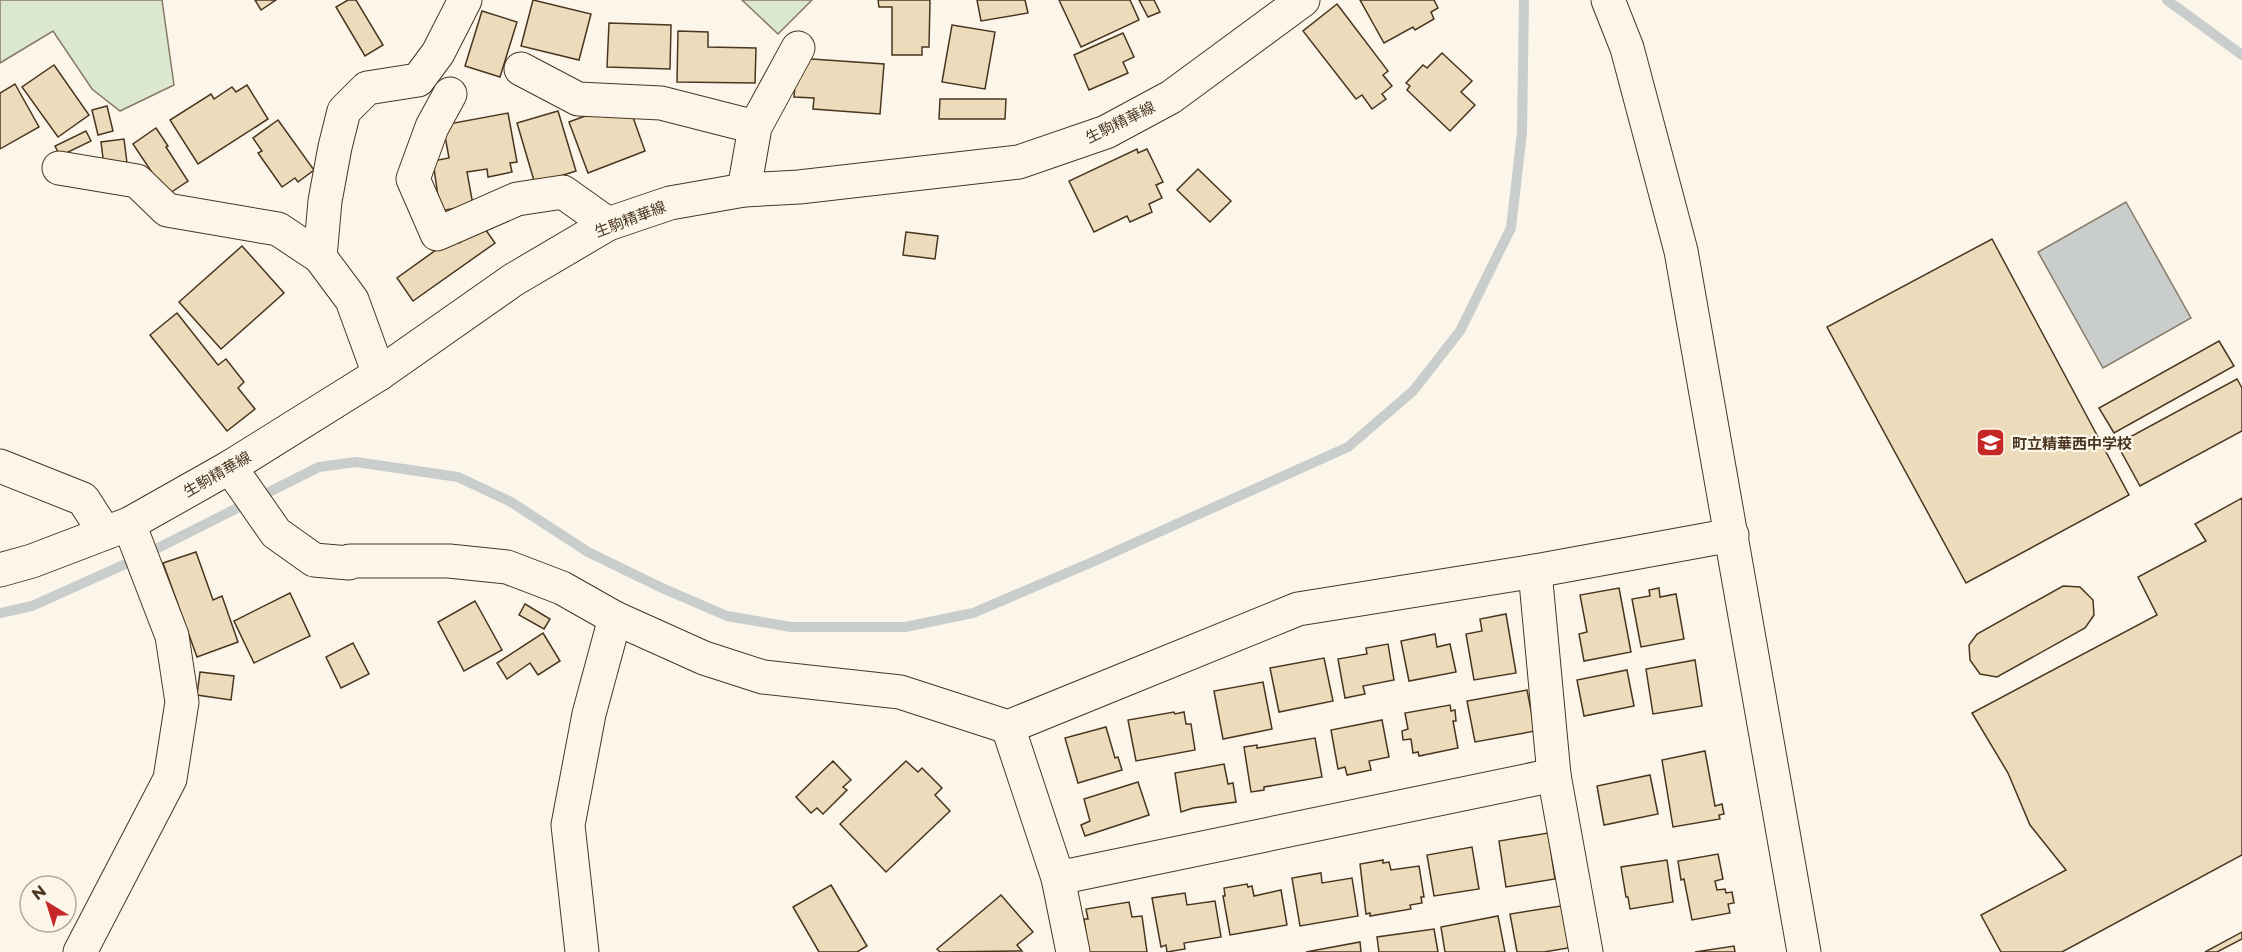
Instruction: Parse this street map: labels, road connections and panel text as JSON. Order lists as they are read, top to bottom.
{
  "streets": {
    "street": ["生駒精華線"]
  },
  "places": {
    "school or university": ["町立精華西中学校"]
  },
  "north": "top left"
}
